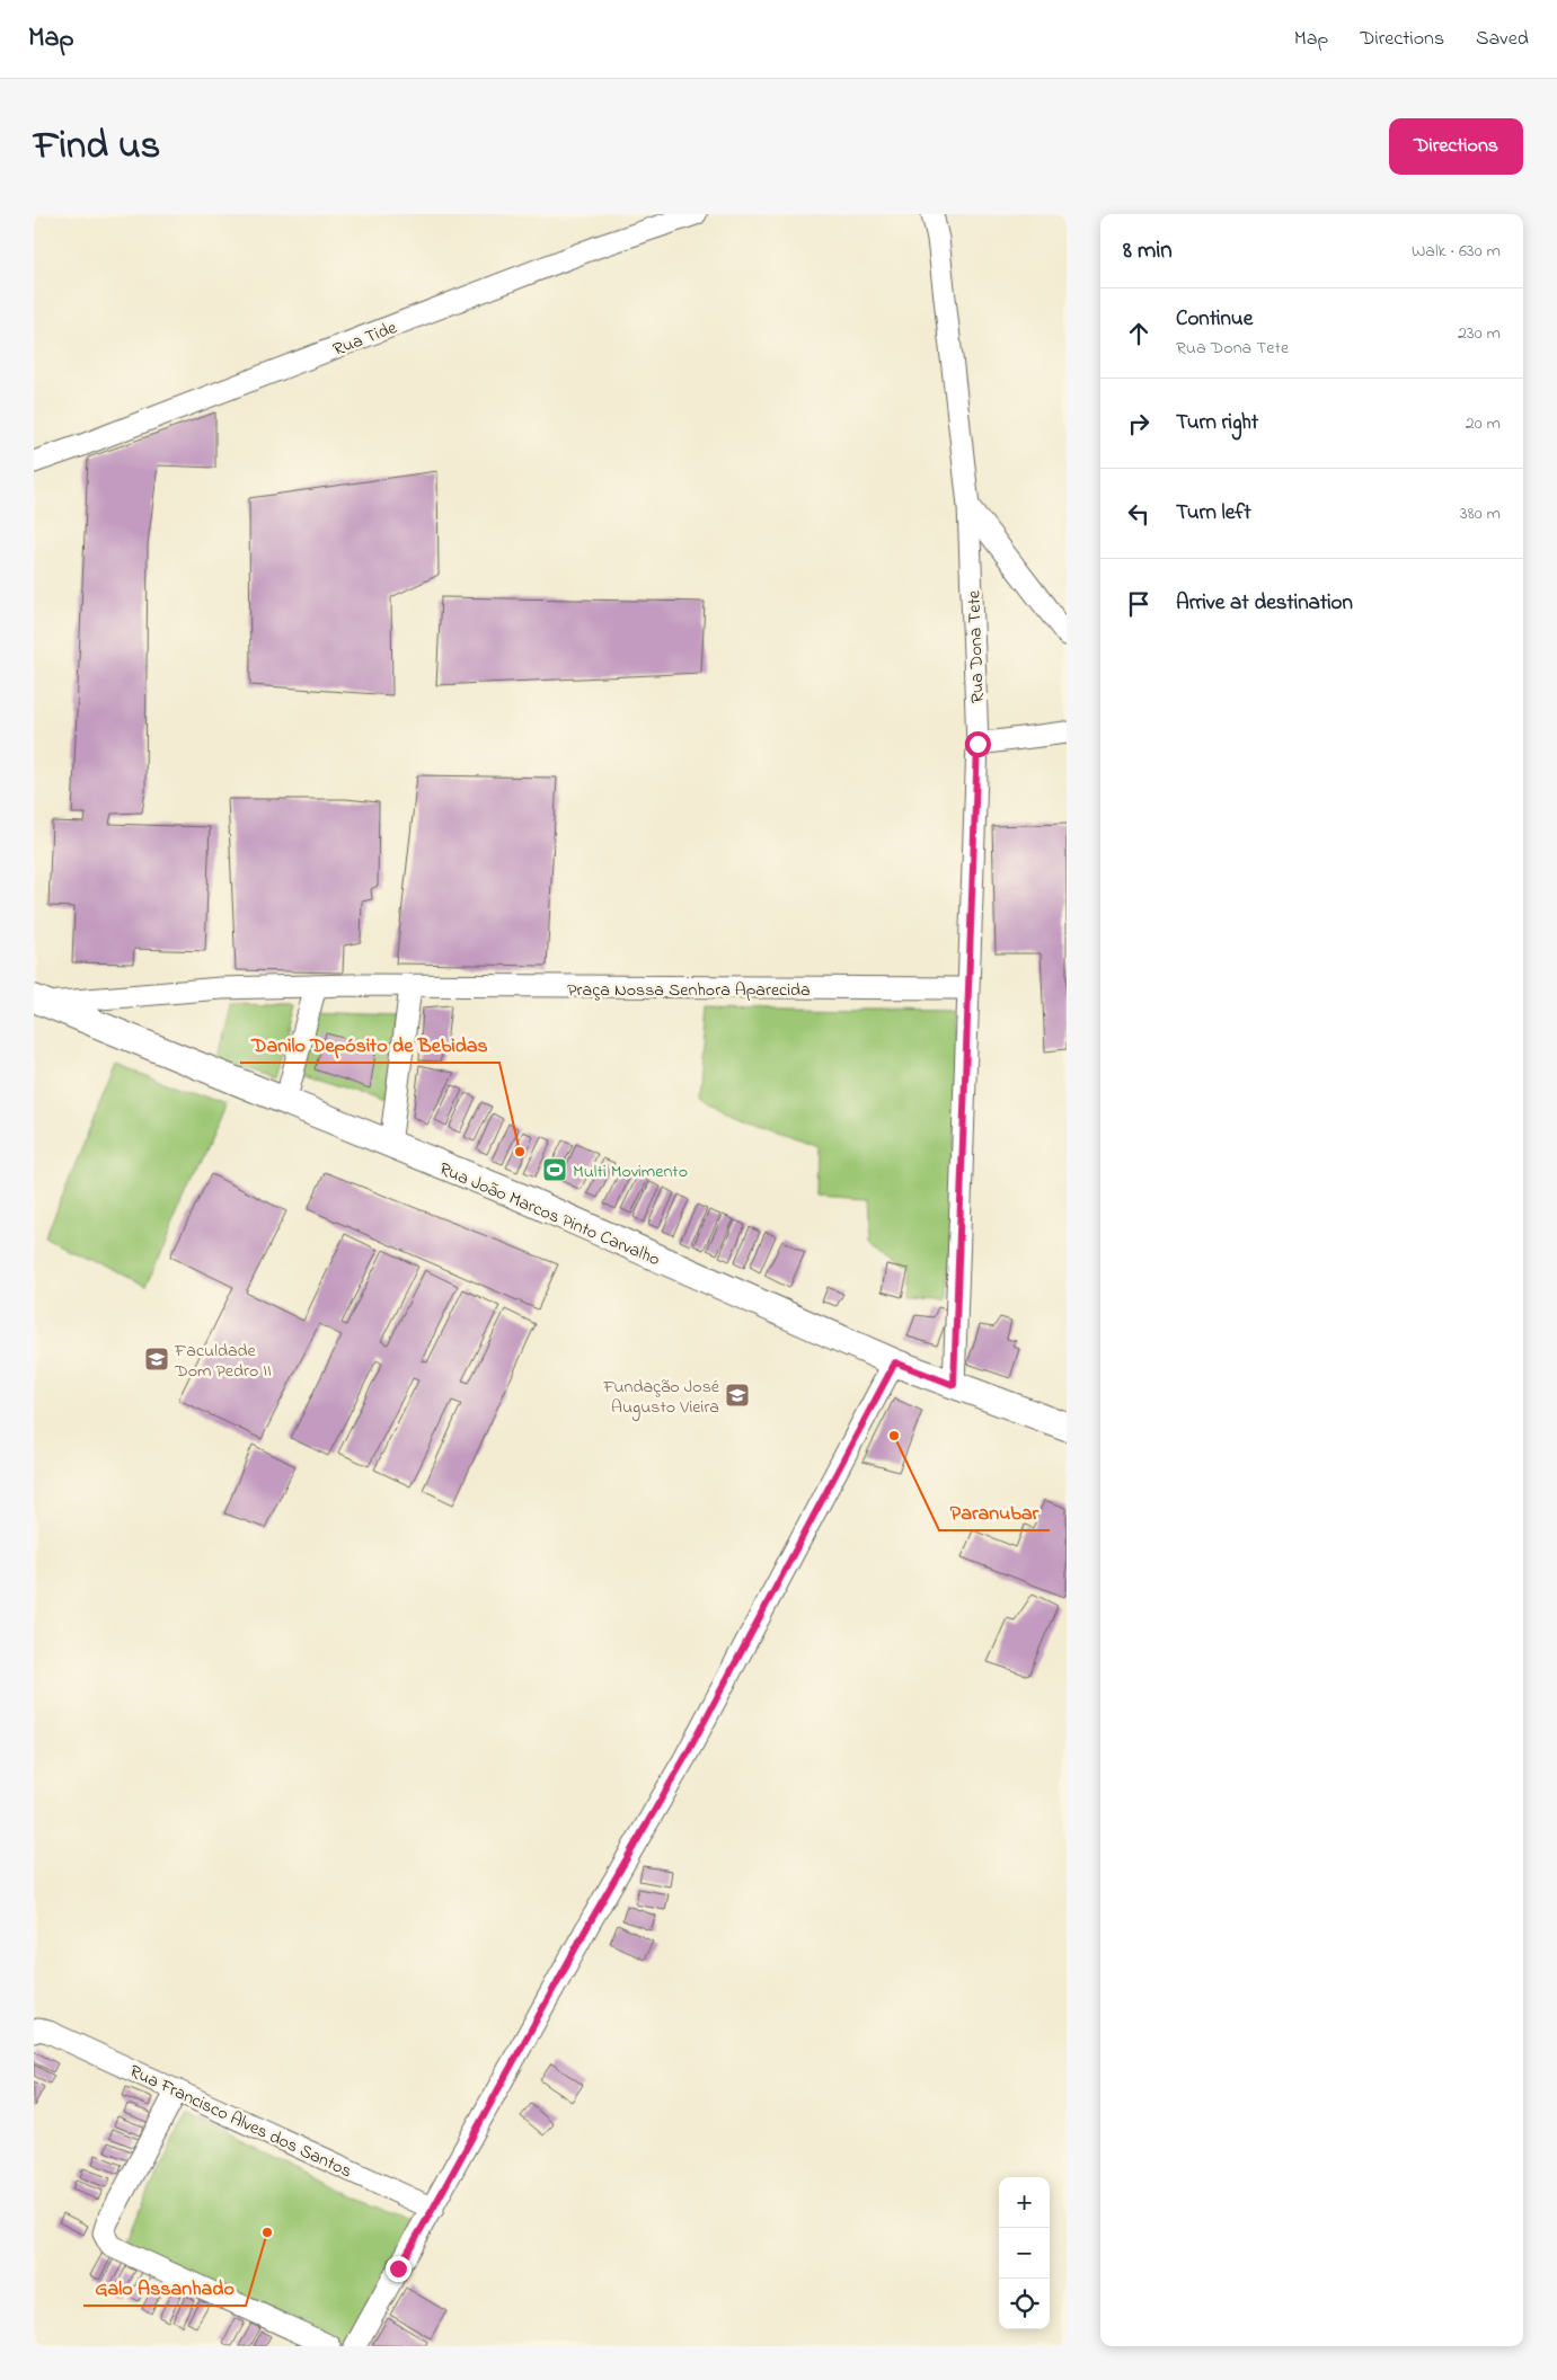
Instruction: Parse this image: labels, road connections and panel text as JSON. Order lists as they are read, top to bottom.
{
  "streets": {
    "main road": ["Rua João Marcos Pinto Carvalho"],
    "street": [
      "Rua Tide",
      "Rua Dona Tete",
      "Praça Nossa Senhora Aparecida",
      "Rua Francisco Alves dos Santos"
    ]
  },
  "crossings": [
    ["Rua Dona Tete", "Praça Nossa Senhora Aparecida"],
    ["Rua Dona Tete", "Rua João Marcos Pinto Carvalho"],
    ["Praça Nossa Senhora Aparecida", "Rua João Marcos Pinto Carvalho"]
  ],
  "places": {
    "other": ["Danilo Depósito de Bebidas", "Paranubar", "Galo Assanhado"],
    "sports": ["Multi Movimento"],
    "school or university": ["Faculdade Dom Pedro II", "Fundação José Augusto Vieira"]
  },
  "page": {
    "header": "Map",
    "nav": ["Map", "Directions", "Saved"],
    "title": "Find us",
    "buttons": "Directions",
    "heading": ["8 min", "Walk · 630 m"],
    "list": [
      ["Continue", "Rua Dona Tete", "230 m"],
      ["Turn right", "20 m"],
      ["Turn left", "380 m"],
      "Arrive at destination"
    ],
    "map_buttons": ["+", "−"]
  }
}
